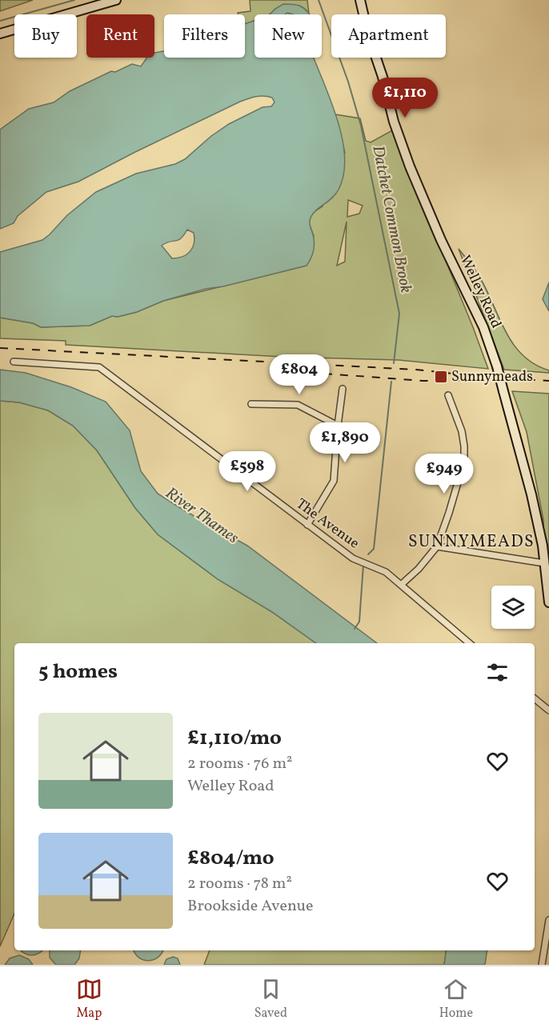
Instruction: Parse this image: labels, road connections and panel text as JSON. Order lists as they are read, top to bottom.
{
  "streets": {
    "main road": ["Welley Road"],
    "street": ["The Avenue"]
  },
  "districts": ["SUNNYMEADS"],
  "water": ["Datchet Common Brook", "River Thames"],
  "places": {
    "transit": ["Sunnymeads"]
  },
  "page": {
    "chip": [
      "Buy",
      "Rent",
      "Filters",
      "New",
      "Apartment"
    ],
    "price": [
      "£1,110",
      "£804",
      "£1,890",
      "£598",
      "£949"
    ],
    "heading": "5 homes",
    "list": [
      {
        "name": "£1,110/mo",
        "note": "2 rooms · 76 m² · Welley Road"
      },
      {
        "name": "£804/mo",
        "note": "2 rooms · 78 m² · Brookside Avenue"
      }
    ],
    "tabs": ["Map", "Saved", "Home"]
  }
}
